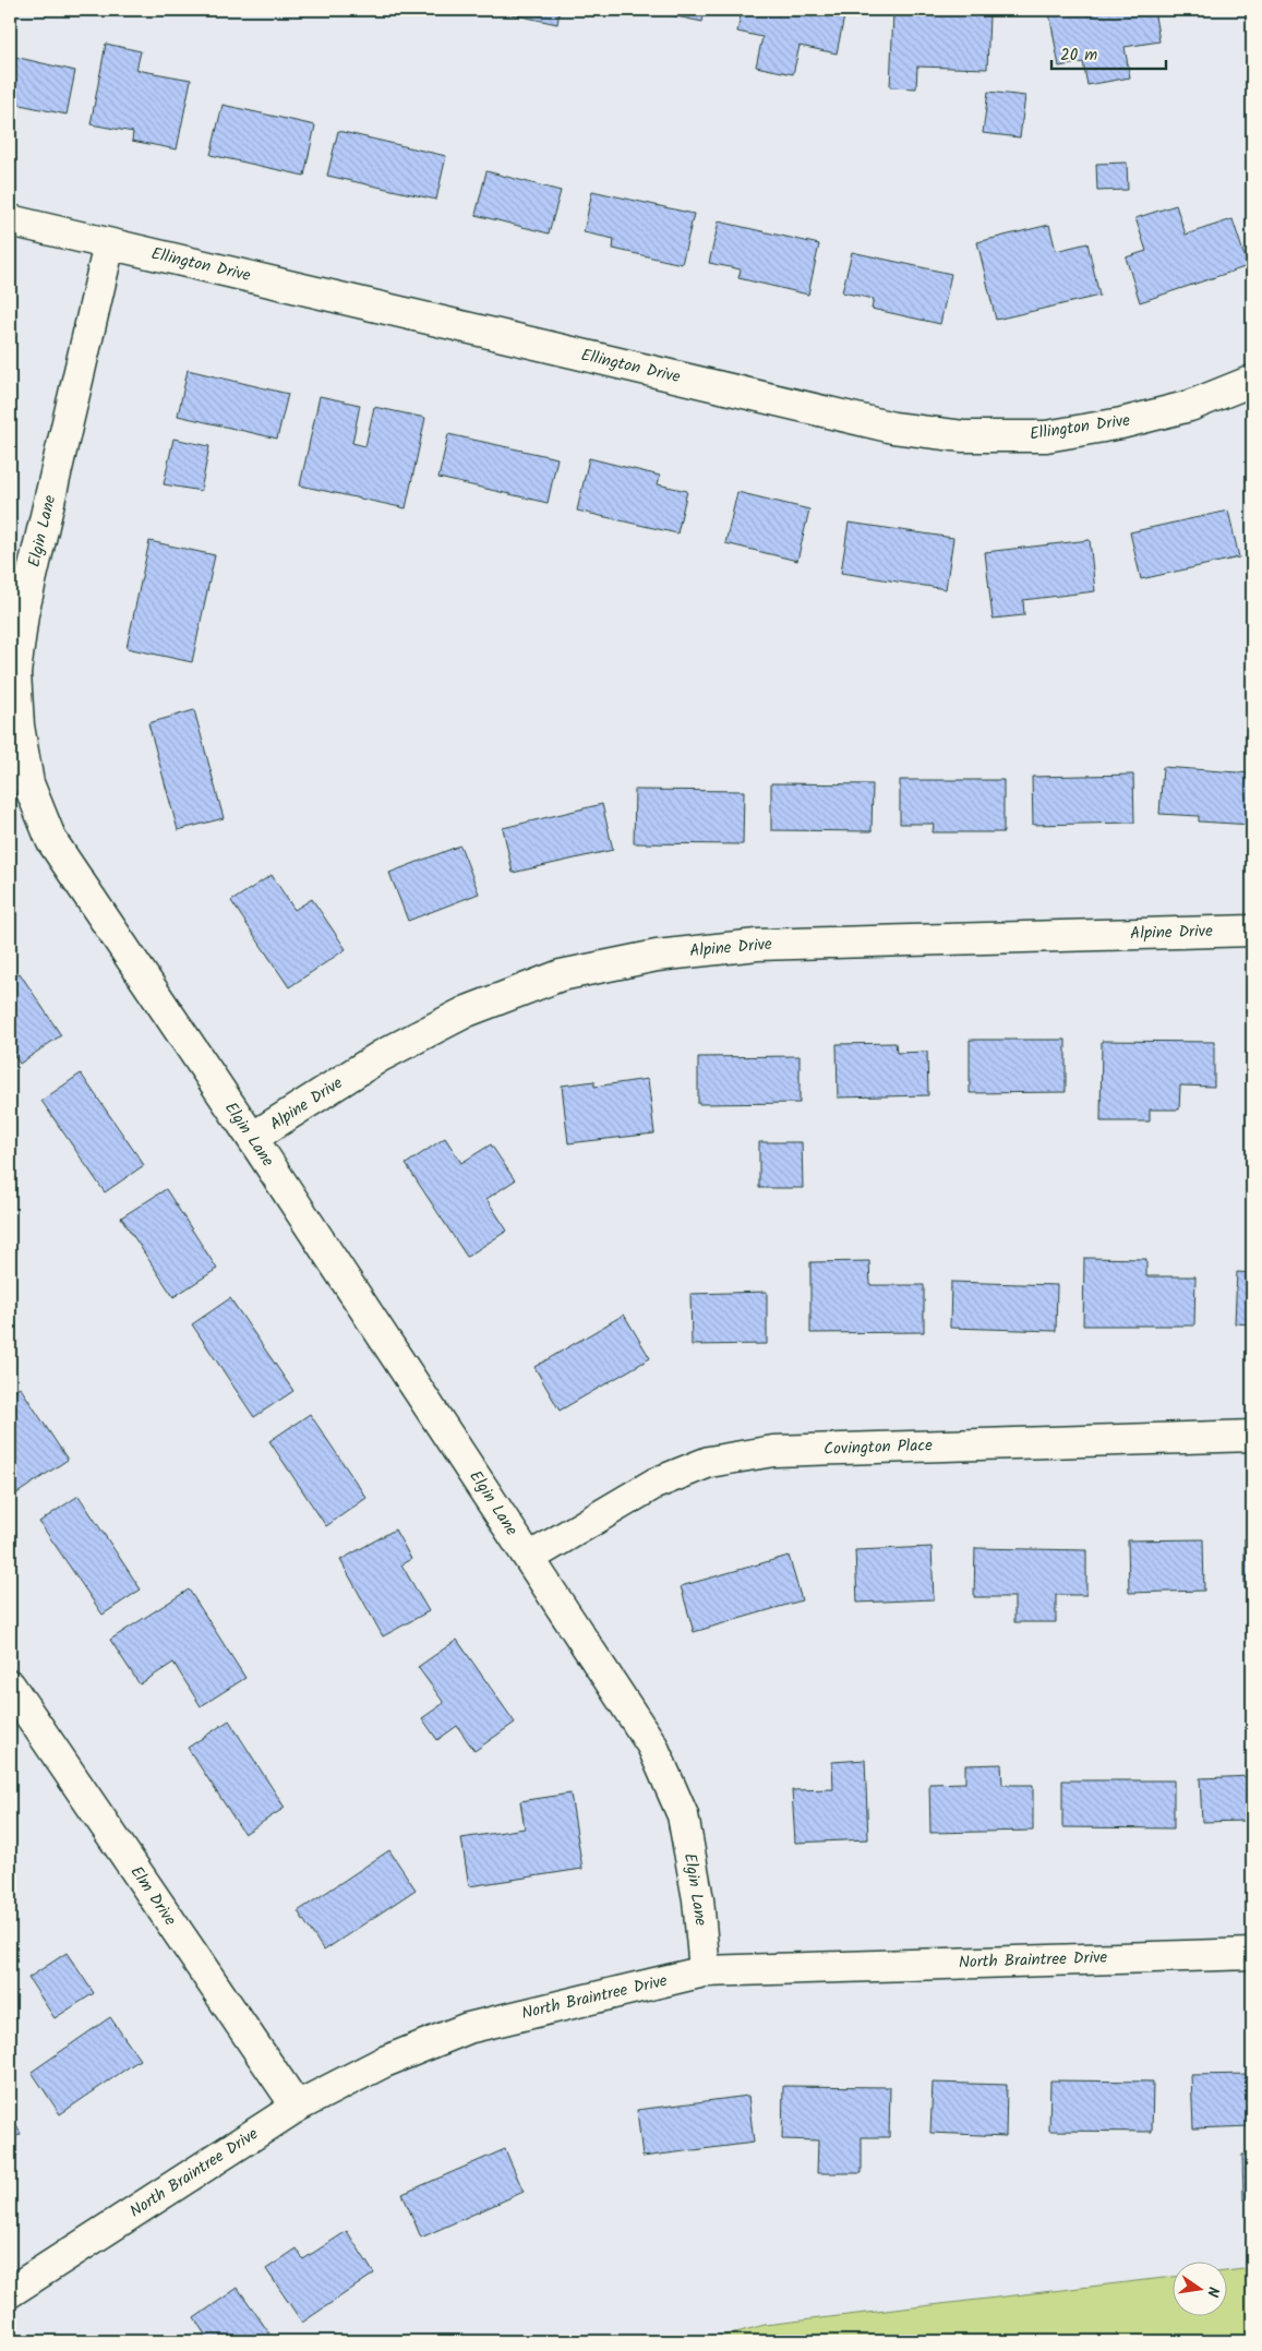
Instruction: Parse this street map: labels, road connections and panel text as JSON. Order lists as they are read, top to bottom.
{
  "streets": {
    "street": [
      "Ellington Drive",
      "Elgin Lane",
      "Alpine Drive",
      "Covington Place",
      "Elm Drive",
      "North Braintree Drive"
    ]
  },
  "crossings": [
    ["Ellington Drive", "Elgin Lane"],
    ["Elgin Lane", "Alpine Drive"],
    ["Elgin Lane", "Covington Place"],
    ["Elgin Lane", "North Braintree Drive"],
    ["Elm Drive", "North Braintree Drive"]
  ],
  "scale_bar": "20 m",
  "north": "right"
}
